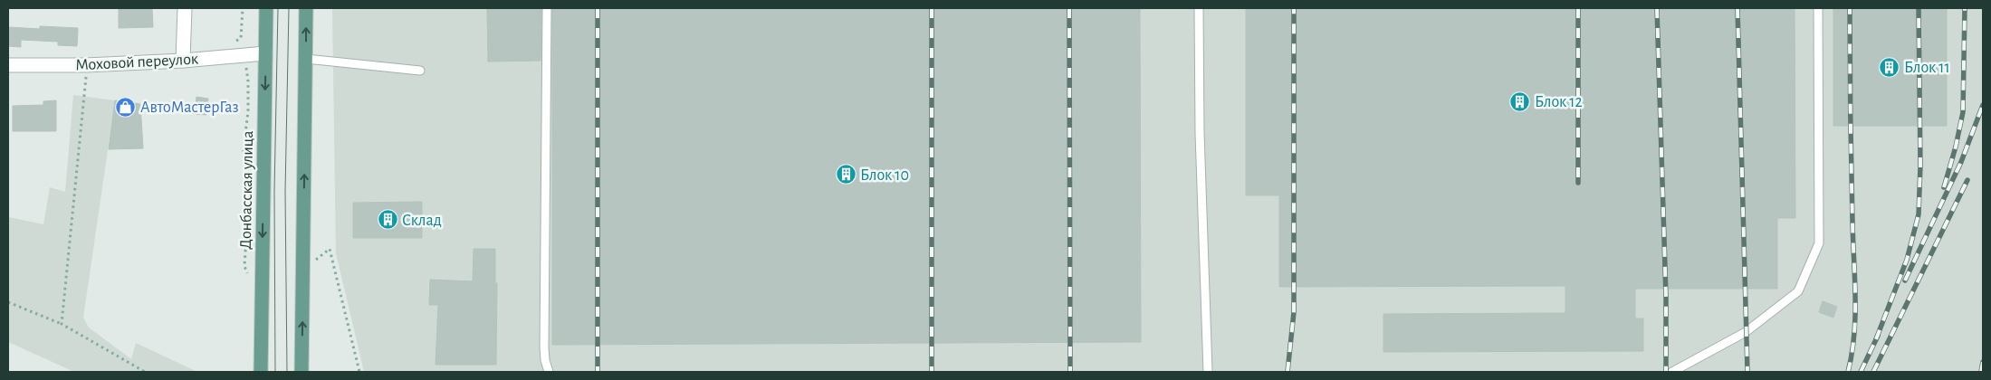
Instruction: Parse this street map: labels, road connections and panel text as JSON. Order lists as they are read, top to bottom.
{
  "streets": {
    "main road": ["Донбасская улица"],
    "street": ["Моховой переулок"]
  },
  "crossings": [
    ["Моховой переулок", "Донбасская улица"]
  ],
  "places": {
    "building": [
      "Блок 11",
      "Блок 12",
      "Блок 10",
      "Склад"
    ],
    "shop": ["АвтоМастерГаз"]
  }
}
